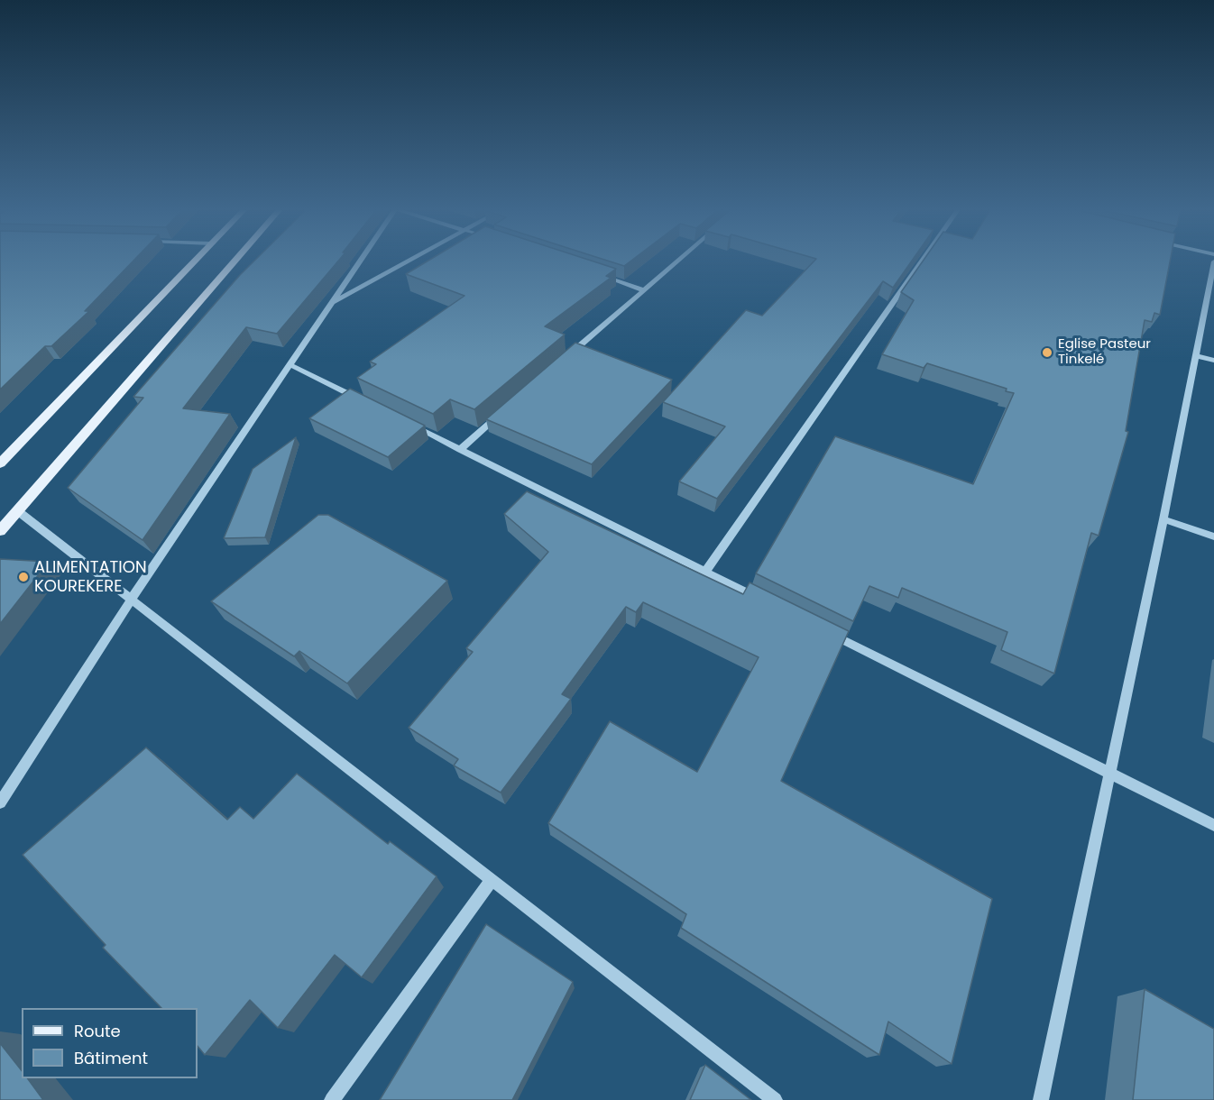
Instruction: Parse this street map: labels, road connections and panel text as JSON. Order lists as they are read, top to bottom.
{
  "places": ["Eglise Pasteur Tinkelé", "ALIMENTATION KOUREKERE"],
  "legend": ["Route", "Bâtiment"]
}
